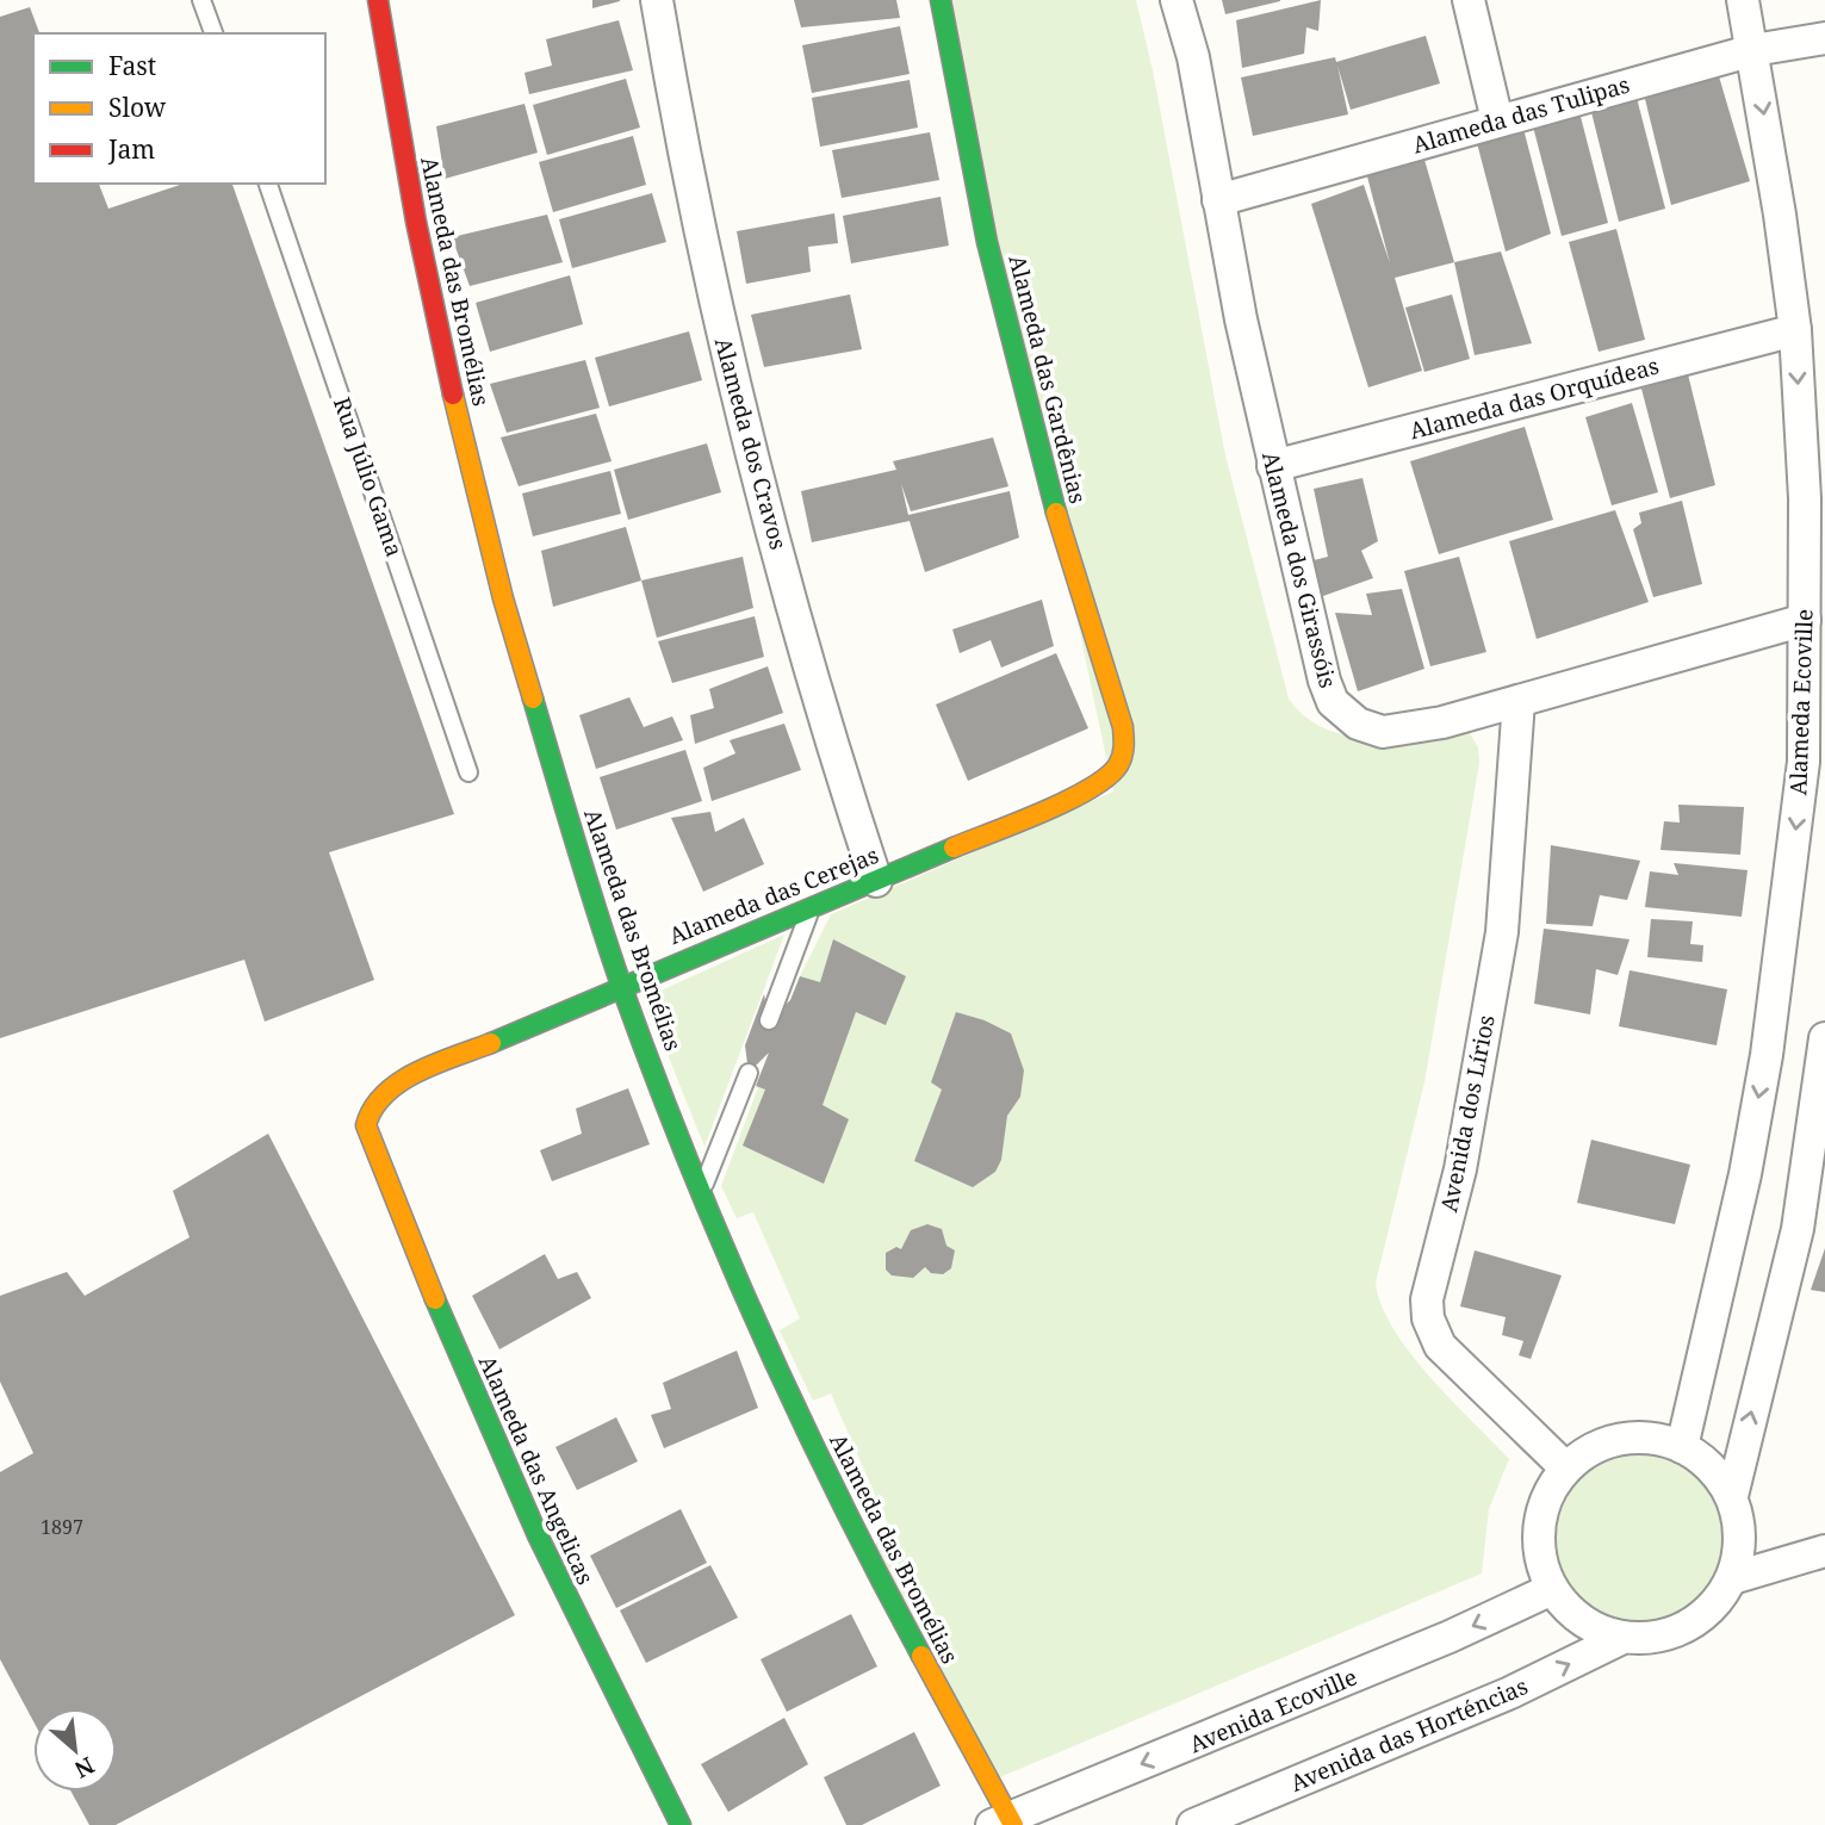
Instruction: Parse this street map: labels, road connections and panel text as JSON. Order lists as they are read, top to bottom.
{
  "streets": {
    "street": [
      "Alameda das Tulipas",
      "Alameda das Bromélias",
      "Alameda das Gardênias",
      "Alameda das Orquídeas",
      "Alameda dos Cravos",
      "Alameda dos Girassóis",
      "Alameda Ecoville",
      "Alameda das Cerejas",
      "Avenida dos Lírios",
      "Alameda das Angelicas",
      "Avenida Ecoville",
      "Avenida das Horténcias"
    ],
    "lane": ["Rua Júlio Gama"]
  },
  "crossings": [
    ["Alameda das Tulipas", "Alameda dos Girassóis"],
    ["Alameda das Tulipas", "Alameda Ecoville"],
    ["Alameda das Bromélias", "Alameda das Cerejas"],
    ["Alameda das Bromélias", "Avenida Ecoville"],
    ["Alameda das Gardênias", "Alameda das Cerejas"],
    ["Alameda das Orquídeas", "Alameda dos Girassóis"],
    ["Alameda das Orquídeas", "Alameda Ecoville"],
    ["Alameda dos Cravos", "Alameda das Cerejas"],
    ["Alameda dos Girassóis", "Alameda Ecoville"],
    ["Alameda dos Girassóis", "Avenida dos Lírios"],
    ["Alameda Ecoville", "Avenida dos Lírios"],
    ["Alameda Ecoville", "Avenida Ecoville"],
    ["Alameda Ecoville", "Avenida das Horténcias"],
    ["Alameda das Cerejas", "Alameda das Angelicas"],
    ["Avenida dos Lírios", "Avenida Ecoville"],
    ["Avenida dos Lírios", "Avenida das Horténcias"],
    ["Avenida Ecoville", "Avenida das Horténcias"]
  ],
  "one_way": ["Avenida Ecoville", "Avenida das Horténcias"],
  "house_numbers": ["1897"],
  "legend": ["Fast", "Slow", "Jam"],
  "north": "bottom right"
}
